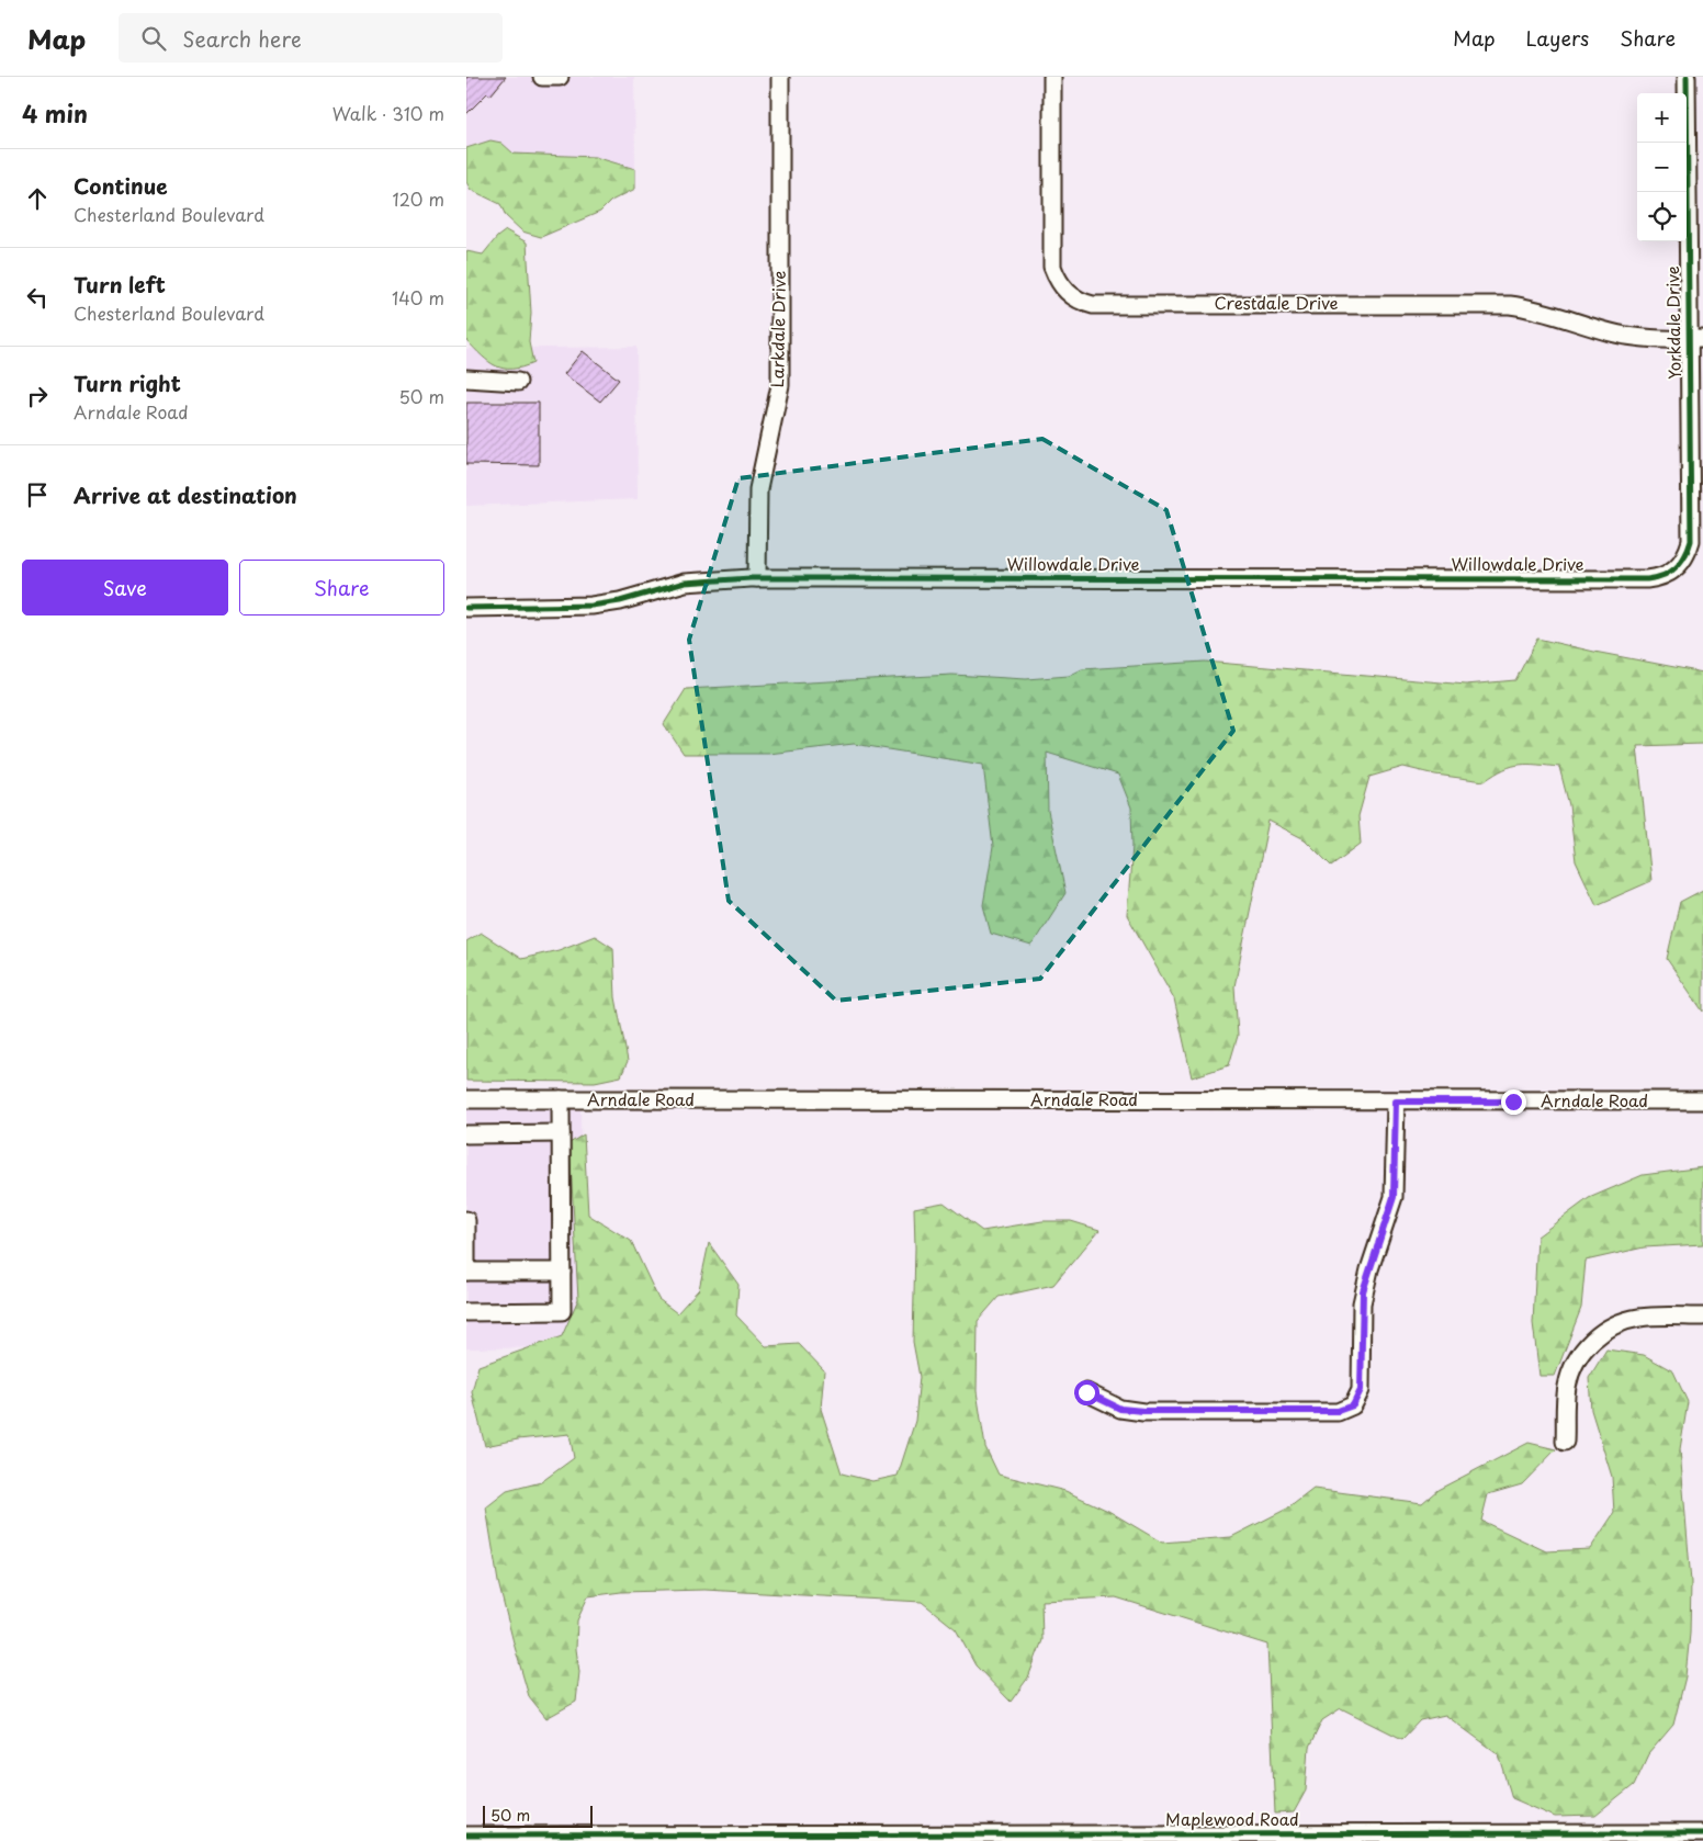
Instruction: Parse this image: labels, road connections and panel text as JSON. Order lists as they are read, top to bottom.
{
  "streets": {
    "street": [
      "Crestdale Drive",
      "Yorkdale Drive",
      "Larkdale Drive",
      "Willowdale Drive",
      "Arndale Road",
      "Maplewood Road"
    ]
  },
  "crossings": [
    ["Crestdale Drive", "Yorkdale Drive"],
    ["Yorkdale Drive", "Willowdale Drive"],
    ["Larkdale Drive", "Willowdale Drive"]
  ],
  "scale_bar": "50 m",
  "page": {
    "header": "Map",
    "search": "Search here",
    "nav": ["Map", "Layers", "Share"],
    "heading": ["4 min", "Walk · 310 m"],
    "map_buttons": ["+", "−"],
    "list": [
      ["Continue", "Chesterland Boulevard", "120 m"],
      ["Turn left", "Chesterland Boulevard", "140 m"],
      ["Turn right", "Arndale Road", "50 m"],
      "Arrive at destination"
    ],
    "buttons": ["Save", "Share"],
    "scale": "50 m"
  }
}
